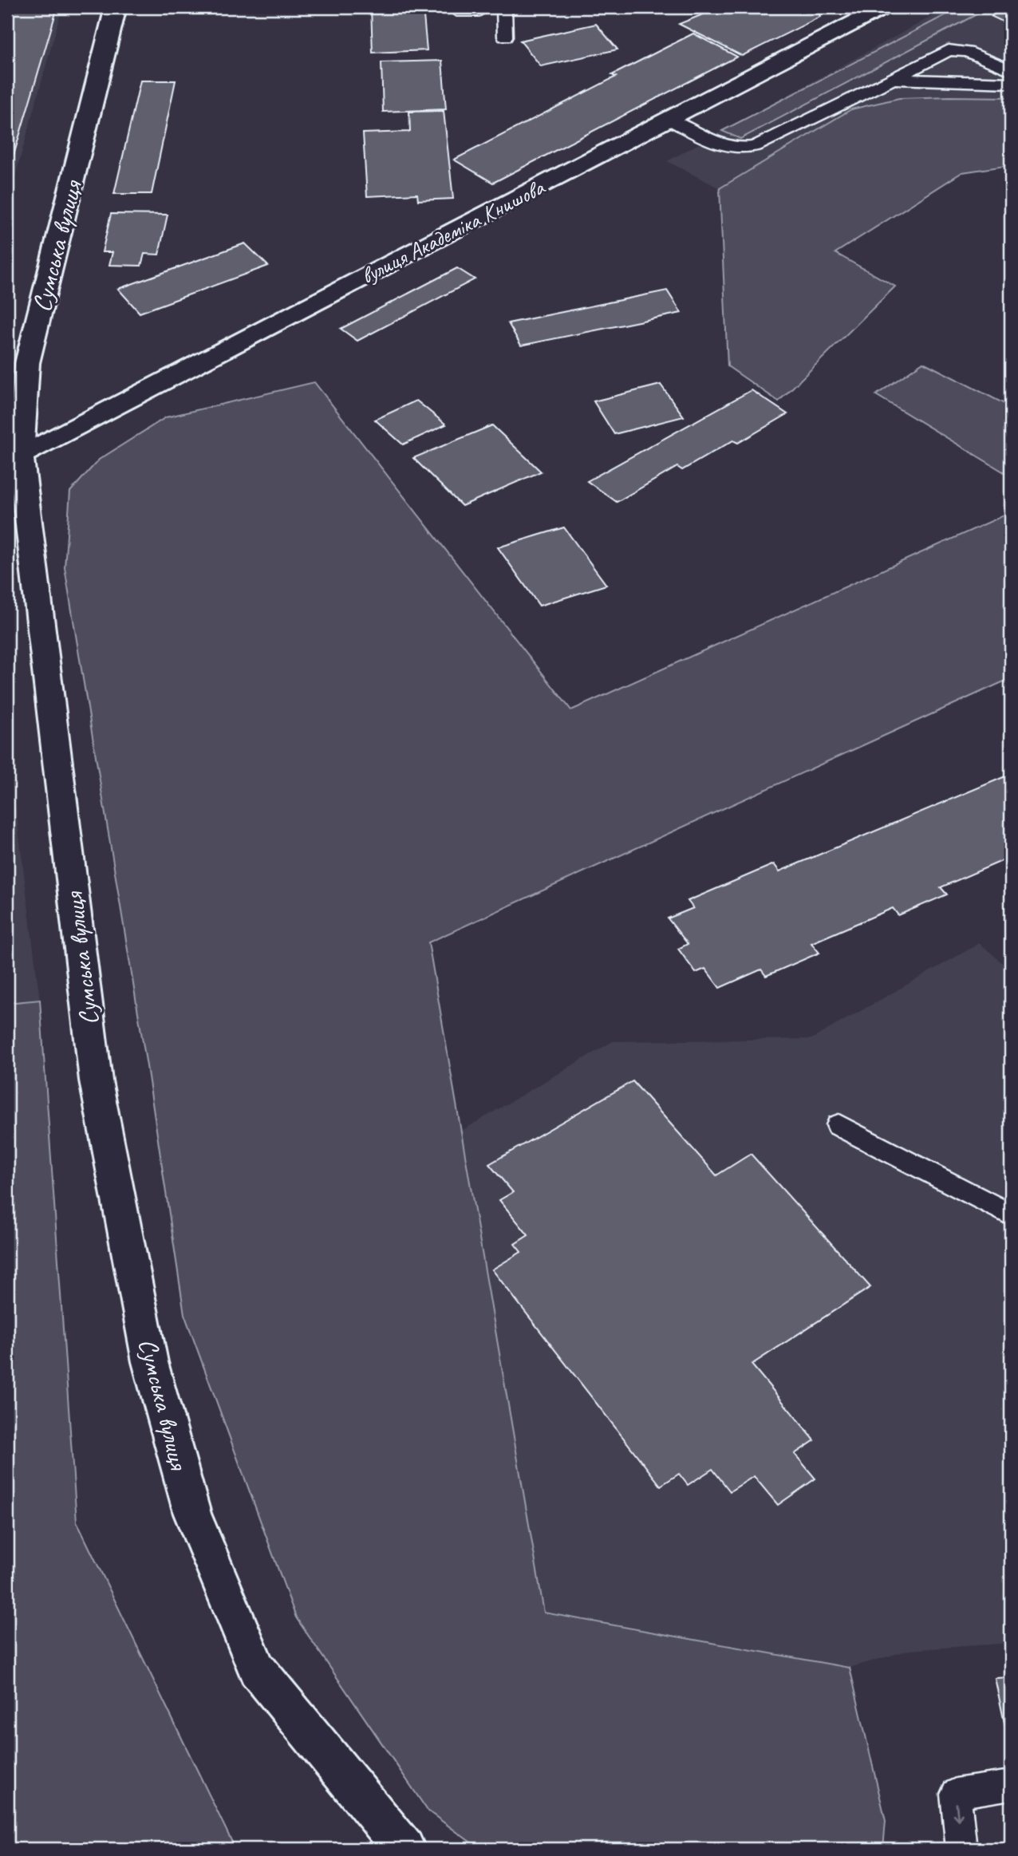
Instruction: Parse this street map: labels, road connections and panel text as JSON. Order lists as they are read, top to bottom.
{
  "streets": {
    "street": ["вулиця Академіка Книшова", "Сумська вулиця"]
  },
  "crossings": [
    ["вулиця Академіка Книшова", "Сумська вулиця"]
  ]
}
